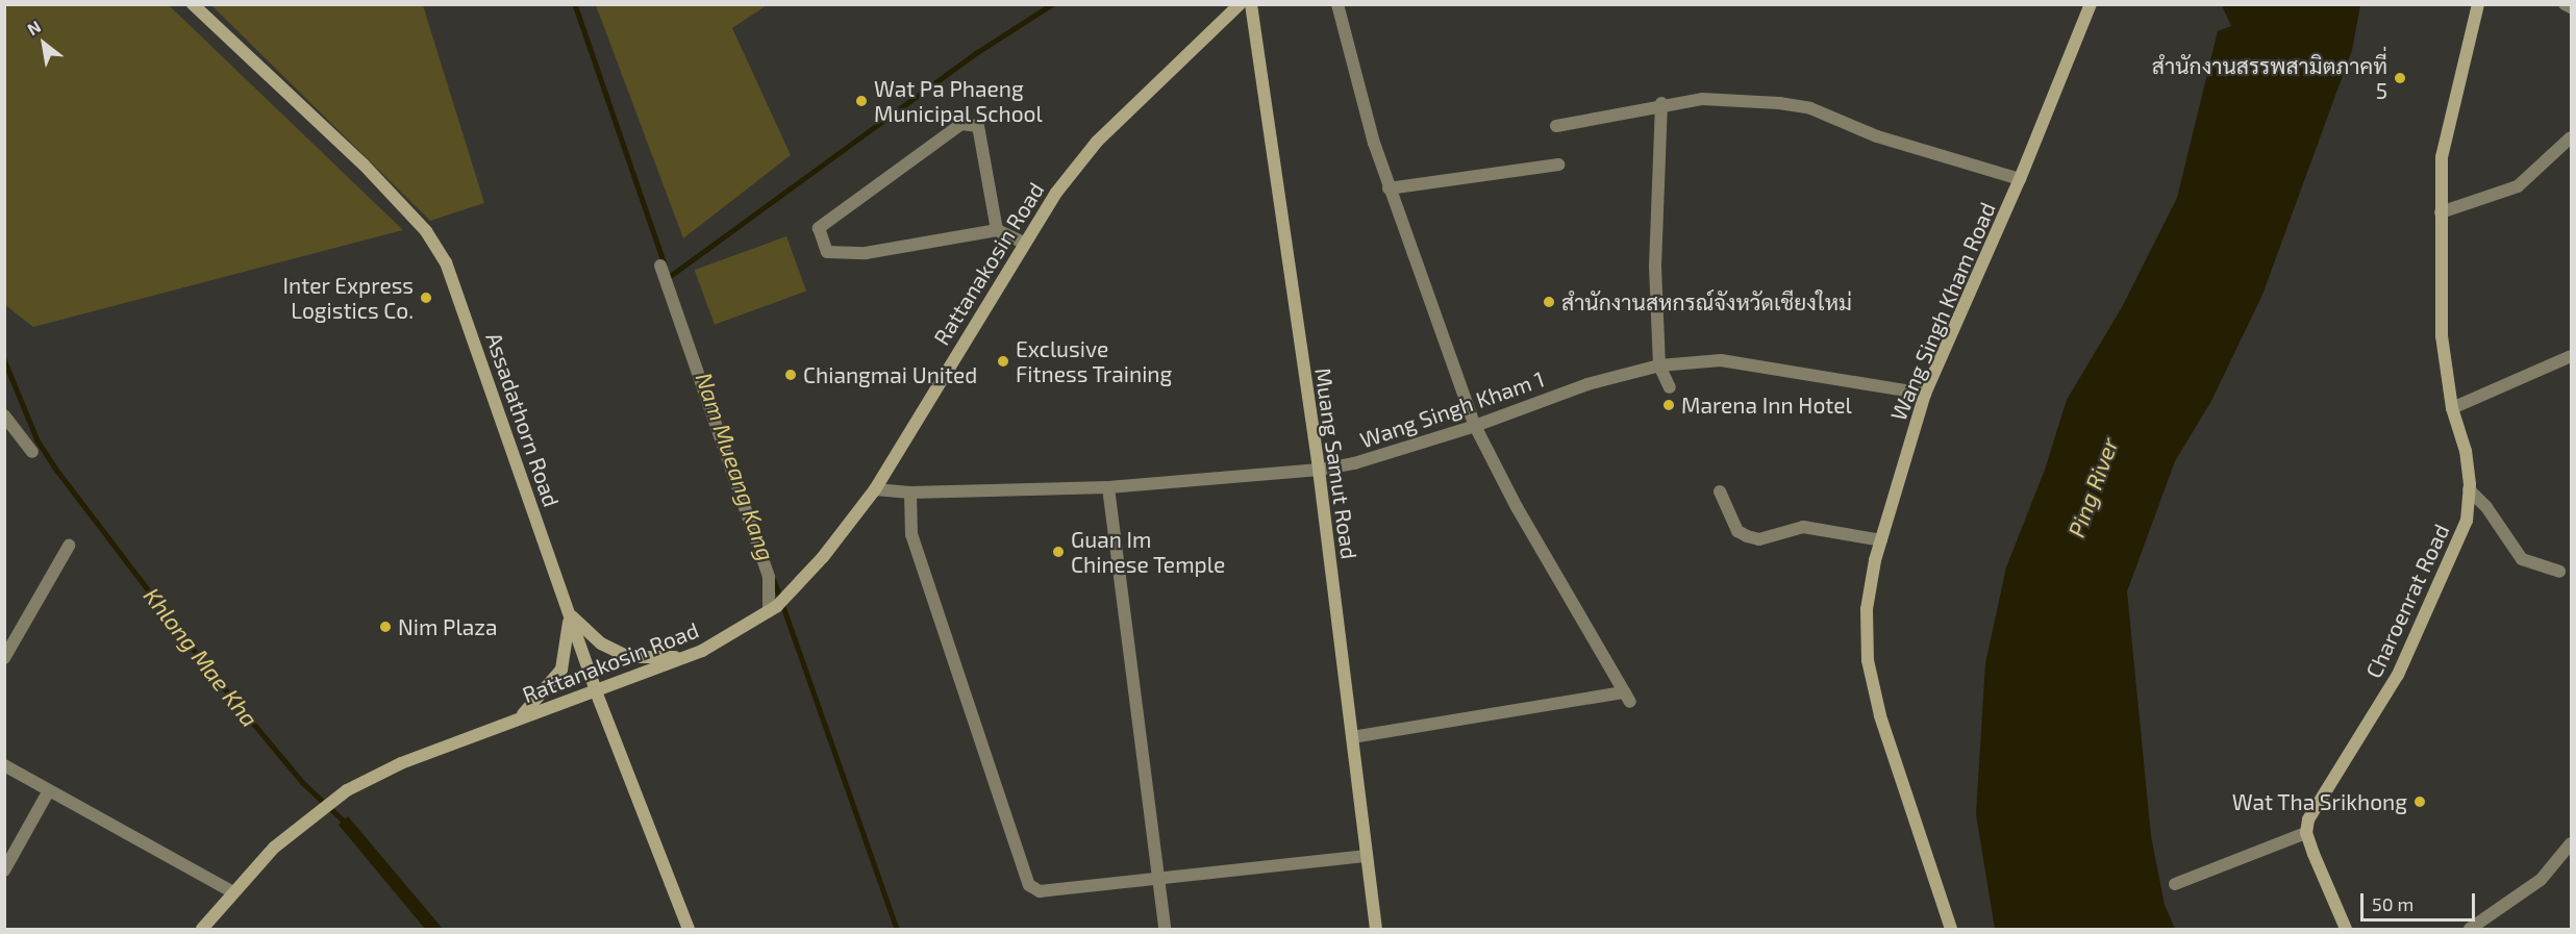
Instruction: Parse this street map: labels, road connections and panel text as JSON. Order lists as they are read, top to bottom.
{
  "streets": {
    "street": [
      "Rattanakosin Road",
      "Wang Singh Kham Road",
      "Wang Singh Kham 1",
      "Assadathorn Road",
      "Muang Samut Road",
      "Charoenrat Road"
    ]
  },
  "crossings": [
    ["Rattanakosin Road", "Wang Singh Kham 1"],
    ["Rattanakosin Road", "Assadathorn Road"],
    ["Wang Singh Kham Road", "Wang Singh Kham 1"],
    ["Wang Singh Kham 1", "Muang Samut Road"]
  ],
  "water": ["Nam Mueang Kang", "Ping River", "Khlong Mae Kha"],
  "places": [
    "สำนักงานสรรพสามิตภาคที่ 5",
    "Wat Pa Phaeng Municipal School",
    "Inter Express Logistics Co.",
    "สำนักงานสหกรณ์จังหวัดเชียงใหม่",
    "Exclusive Fitness Training",
    "Chiangmai United",
    "Marena Inn Hotel",
    "Guan Im Chinese Temple",
    "Nim Plaza",
    "Wat Tha Srikhong"
  ],
  "scale_bar": "50 m",
  "north": "top left"
}
